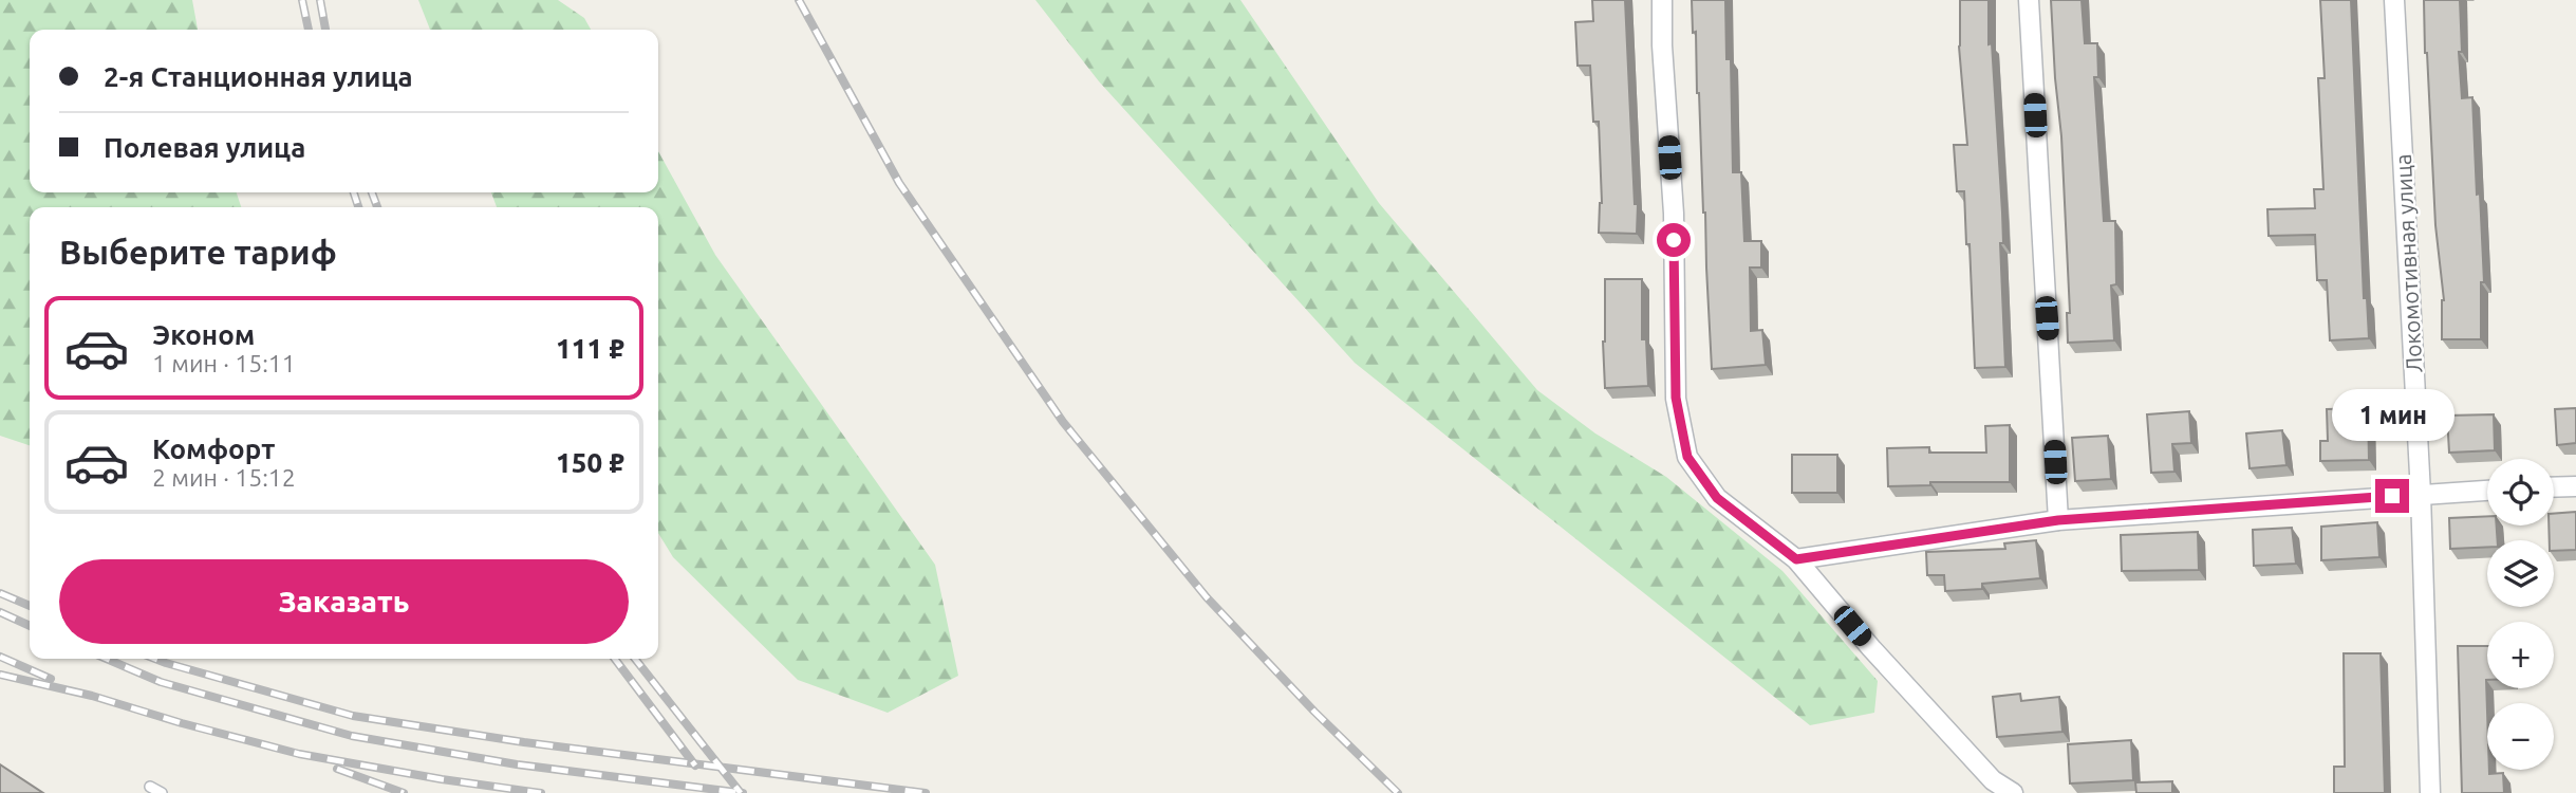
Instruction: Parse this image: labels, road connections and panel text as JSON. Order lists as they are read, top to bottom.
{
  "streets": {
    "street": ["Локомотивная улица"]
  },
  "page": {
    "banner": ["2-я Станционная улица", "Полевая улица"],
    "heading": "Выберите тариф",
    "list": [
      {
        "name": "Эконом",
        "note": "1 мин · 15:11",
        "value": "111 ₽"
      },
      {
        "name": "Комфорт",
        "note": "2 мин · 15:12",
        "value": "150 ₽"
      }
    ],
    "bubble": "1 мин",
    "map_buttons": ["+", "−"],
    "buttons": "Заказать"
  }
}
